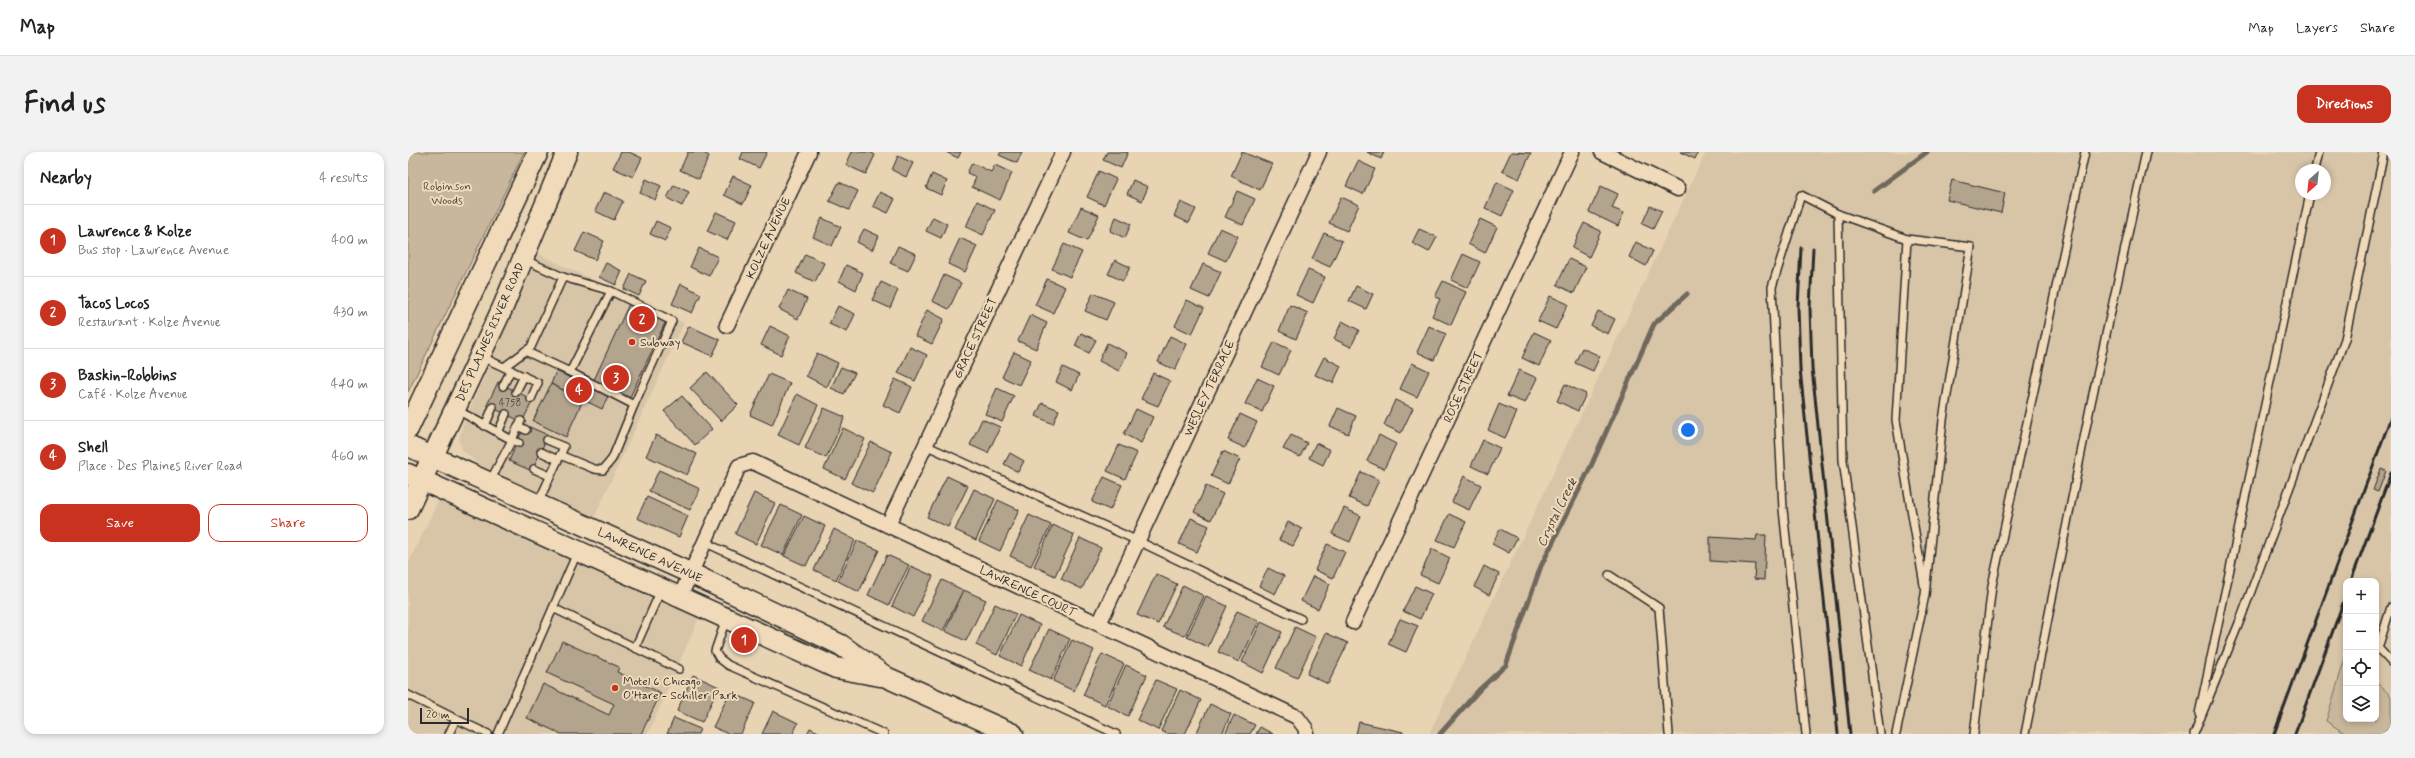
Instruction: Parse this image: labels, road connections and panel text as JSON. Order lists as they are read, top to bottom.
{
  "streets": {
    "main road": ["DES PLAINES RIVER ROAD", "LAWRENCE AVENUE"],
    "street": [
      "KOLZE AVENUE",
      "GRACE STREET",
      "ROSE STREET",
      "WESLEY TERRACE",
      "LAWRENCE COURT"
    ]
  },
  "crossings": [
    ["DES PLAINES RIVER ROAD", "LAWRENCE AVENUE"],
    ["GRACE STREET", "LAWRENCE COURT"],
    ["WESLEY TERRACE", "LAWRENCE COURT"]
  ],
  "water": ["Crystal Creek"],
  "parks": ["Robinson Woods"],
  "places": ["Subway", "Motel 6 Chicago O'Hare - Schiller Park"],
  "house_numbers": ["4758"],
  "scale_bar": "20 m",
  "north": "bottom left",
  "page": {
    "header": "Map",
    "nav": ["Map", "Layers", "Share"],
    "buttons": [
      "Directions",
      ["Save", "Share"]
    ],
    "title": "Find us",
    "heading": ["Nearby", "4 results"],
    "list": [
      {
        "mark": "1",
        "name": "Lawrence & Kolze",
        "note": "Bus stop · Lawrence Avenue",
        "value": "400 m"
      },
      {
        "mark": "2",
        "name": "Tacos Locos",
        "note": "Restaurant · Kolze Avenue",
        "value": "430 m"
      },
      {
        "mark": "3",
        "name": "Baskin-Robbins",
        "note": "Café · Kolze Avenue",
        "value": "440 m"
      },
      {
        "mark": "4",
        "name": "Shell",
        "note": "Place · Des Plaines River Road",
        "value": "460 m"
      }
    ],
    "pins": [
      "2",
      "3",
      "4",
      "1"
    ],
    "map_buttons": ["+", "−"],
    "scale": "20 m"
  }
}
